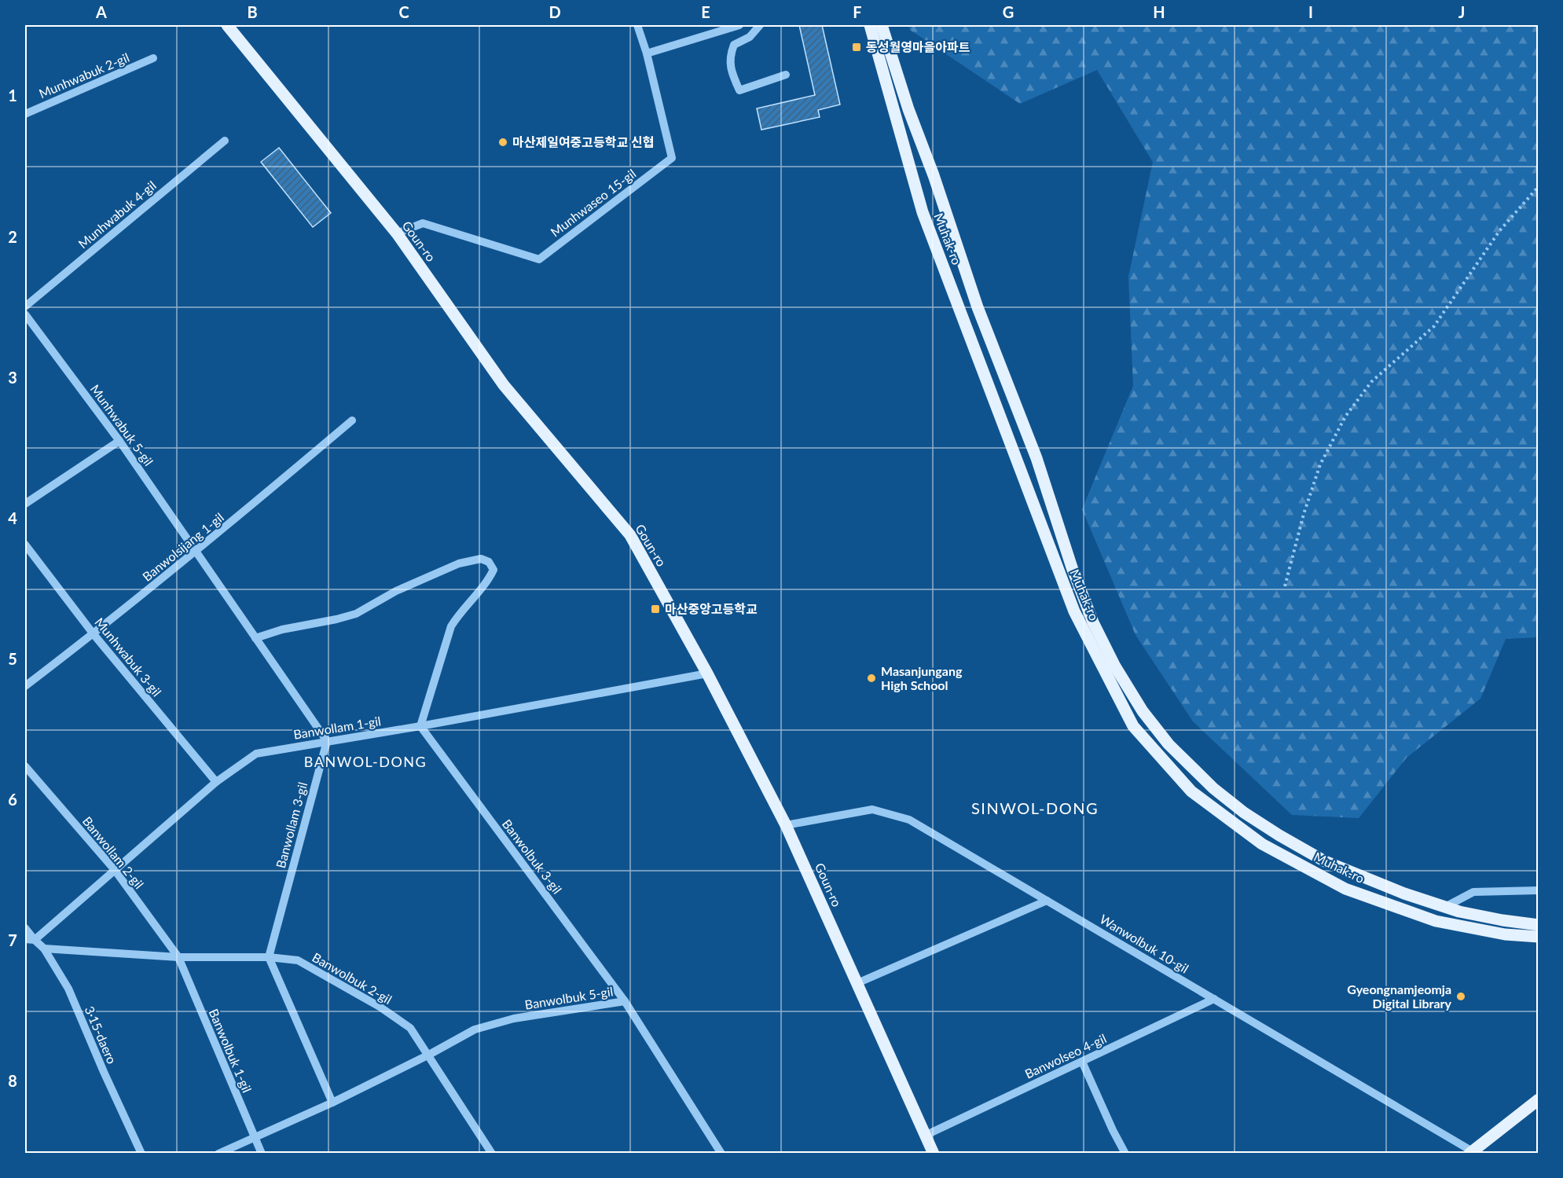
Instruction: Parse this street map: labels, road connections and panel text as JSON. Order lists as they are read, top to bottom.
{
  "streets": {
    "main road": ["Muhak-ro", "Goun-ro"],
    "street": [
      "Munhwabuk 2-gil",
      "Munhwaseo 15-gil",
      "Munhwabuk 4-gil",
      "Munhwabuk 5-gil",
      "Banwolsijang 1-gil",
      "Munhwabuk 3-gil",
      "Banwollam 1-gil",
      "Banwollam 3-gil",
      "Banwollam 2-gil",
      "Banwolbuk 3-gil",
      "Wanwolbuk 10-gil",
      "Banwolbuk 2-gil",
      "Banwolbuk 5-gil",
      "3·15-daero",
      "Banwolbuk 1-gil",
      "Banwolseo 4-gil"
    ]
  },
  "crossings": [
    ["Munhwaseo 15-gil", "Goun-ro"],
    ["Goun-ro", "Banwollam 1-gil"],
    ["Goun-ro", "Wanwolbuk 10-gil"],
    ["Goun-ro", "Banwolseo 4-gil"],
    ["Munhwabuk 5-gil", "Banwolsijang 1-gil"],
    ["Banwolsijang 1-gil", "Munhwabuk 3-gil"],
    ["Munhwabuk 3-gil", "Banwollam 1-gil"],
    ["Banwollam 1-gil", "Banwollam 3-gil"],
    ["Banwollam 1-gil", "Banwollam 2-gil"],
    ["Banwollam 1-gil", "Banwolbuk 3-gil"],
    ["Banwollam 1-gil", "3·15-daero"],
    ["Banwollam 3-gil", "Banwolbuk 2-gil"],
    ["Banwollam 2-gil", "Banwolbuk 2-gil"],
    ["Banwollam 2-gil", "Banwolbuk 1-gil"],
    ["Banwolbuk 3-gil", "Banwolbuk 5-gil"],
    ["Wanwolbuk 10-gil", "Banwolseo 4-gil"],
    ["Banwolbuk 2-gil", "Banwolbuk 5-gil"],
    ["Banwolbuk 2-gil", "3·15-daero"],
    ["Banwolbuk 2-gil", "Banwolbuk 1-gil"],
    ["Banwolbuk 5-gil", "Banwolbuk 1-gil"]
  ],
  "districts": ["BANWOL-DONG", "SINWOL-DONG"],
  "places": {
    "transit": ["동성월영마을아파트", "마산중앙고등학교"],
    "other": ["마산제일여중고등학교 신협", "Masanjungang High School", "Gyeongnamjeomja Digital Library"]
  },
  "grid": {
    "columns": [
      "A",
      "B",
      "C",
      "D",
      "E",
      "F",
      "G",
      "H",
      "I",
      "J"
    ],
    "rows": [
      "1",
      "2",
      "3",
      "4",
      "5",
      "6",
      "7",
      "8"
    ]
  }
}
